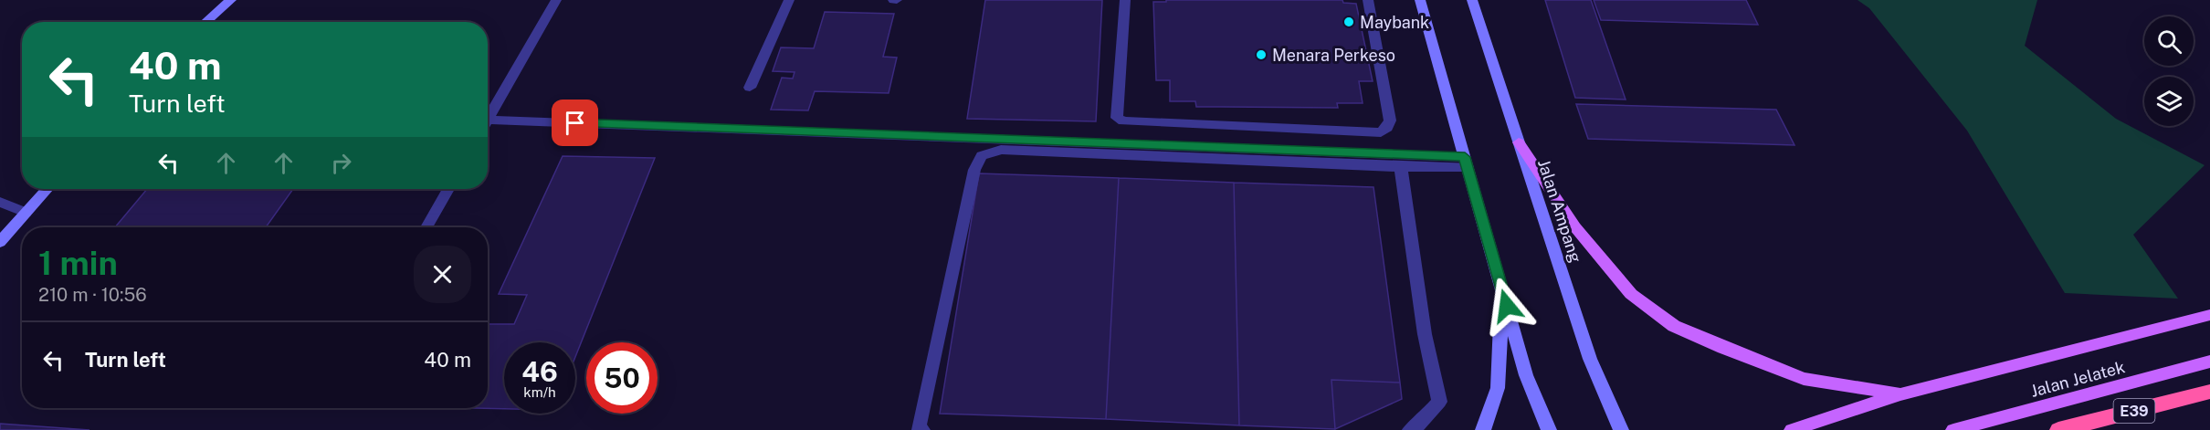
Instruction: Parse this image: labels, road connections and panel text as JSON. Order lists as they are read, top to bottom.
{
  "streets": {
    "highway": ["E39"],
    "main road": ["Jalan Ampang", "Jalan Jelatek"]
  },
  "places": ["Maybank", "Menara Perkeso"],
  "page": {
    "turn": ["40 m", "Turn left"],
    "heading": ["1 min", "210 m · 10:56"],
    "list": [
      {
        "name": "Turn left",
        "value": "40 m"
      }
    ],
    "speed": "46 km/h",
    "limit": "50"
  }
}
